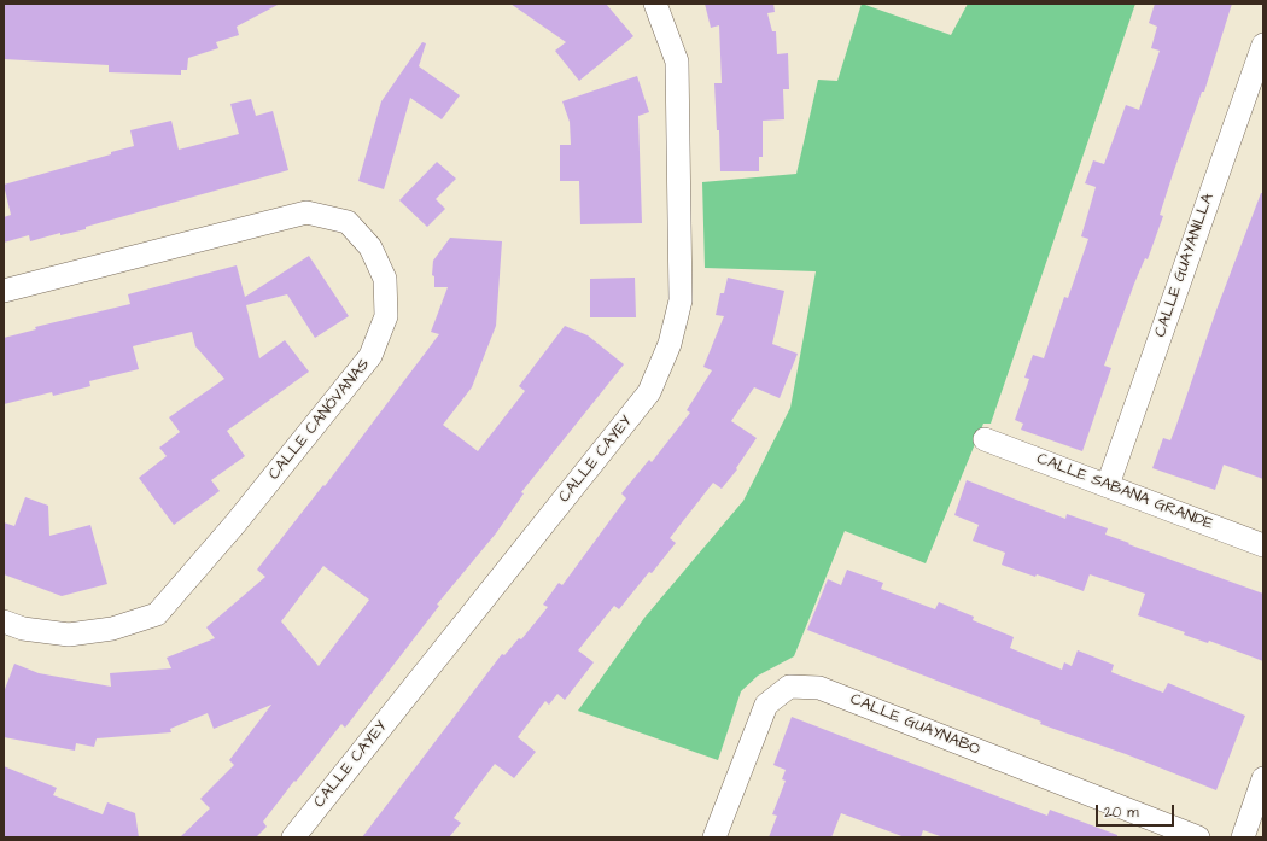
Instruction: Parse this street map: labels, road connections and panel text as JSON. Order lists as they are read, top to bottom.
{
  "streets": {
    "street": [
      "CALLE GUAYANILLA",
      "CALLE CANÓVANAS",
      "CALLE CAYEY",
      "CALLE SABANA GRANDE",
      "CALLE GUAYNABO"
    ]
  },
  "crossings": [
    ["CALLE GUAYANILLA", "CALLE SABANA GRANDE"]
  ],
  "scale_bar": "20 m"
}
